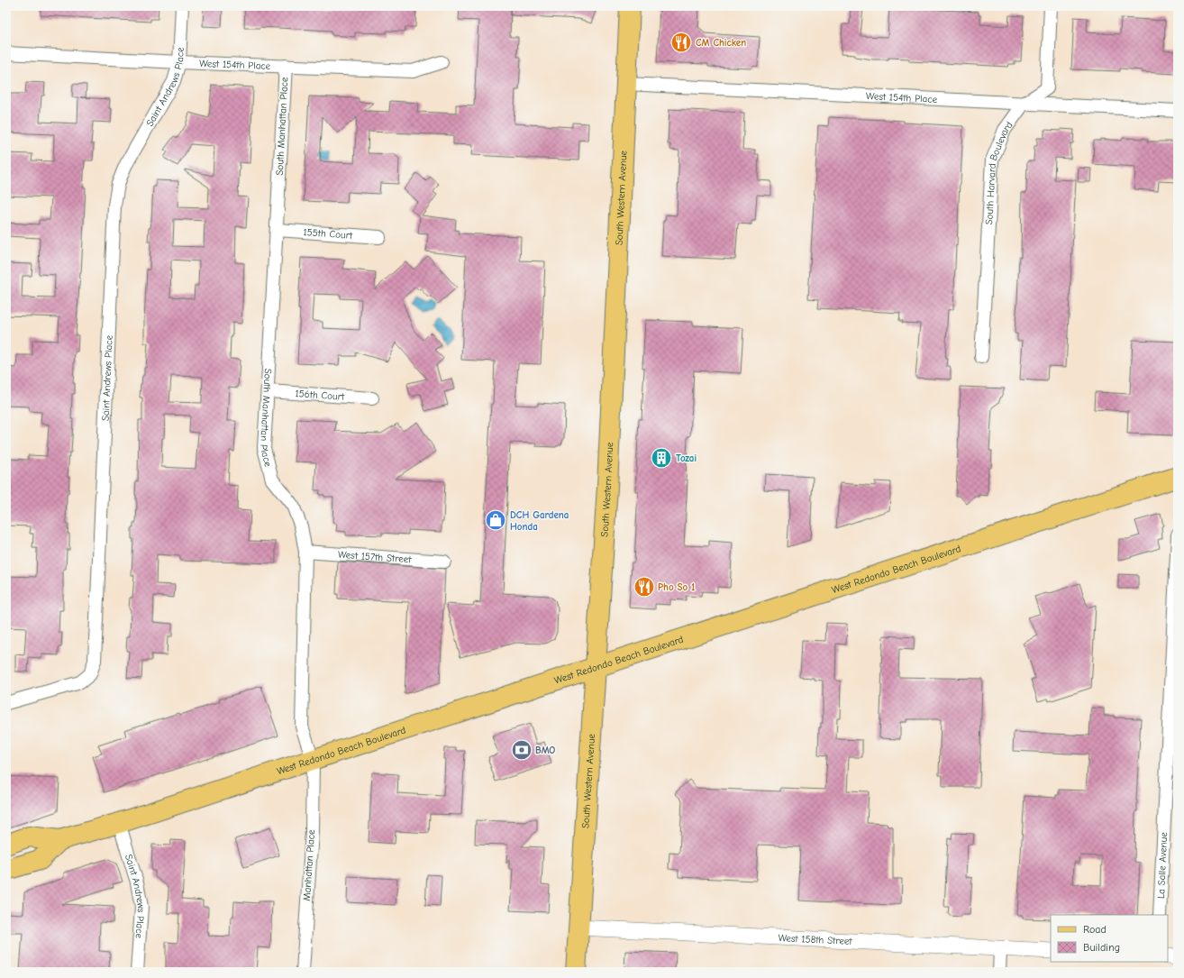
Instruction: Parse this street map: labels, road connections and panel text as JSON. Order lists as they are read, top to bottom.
{
  "streets": {
    "main road": ["South Western Avenue", "West Redondo Beach Boulevard"],
    "street": [
      "West 154th Place",
      "Saint Andrews Place",
      "South Manhattan Place",
      "South Harvard Boulevard",
      "155th Court",
      "156th Court",
      "West 157th Street",
      "Manhattan Place",
      "La Salle Avenue",
      "West 158th Street"
    ]
  },
  "crossings": [
    ["West 154th Place", "Saint Andrews Place"],
    ["West 154th Place", "South Manhattan Place"],
    ["West 154th Place", "South Harvard Boulevard"],
    ["West 154th Place", "South Western Avenue"],
    ["Saint Andrews Place", "West Redondo Beach Boulevard"],
    ["South Manhattan Place", "155th Court"],
    ["South Manhattan Place", "156th Court"],
    ["South Manhattan Place", "West 157th Street"],
    ["South Manhattan Place", "West Redondo Beach Boulevard"],
    ["South Manhattan Place", "Manhattan Place"],
    ["South Western Avenue", "West Redondo Beach Boulevard"],
    ["South Western Avenue", "West 158th Street"],
    ["West Redondo Beach Boulevard", "Manhattan Place"]
  ],
  "places": {
    "restaurant": ["CM Chicken", "Pho So 1"],
    "building": ["Tozai"],
    "shop": ["DCH Gardena Honda"],
    "bank": ["BMO"]
  },
  "legend": ["Road", "Building"]
}
